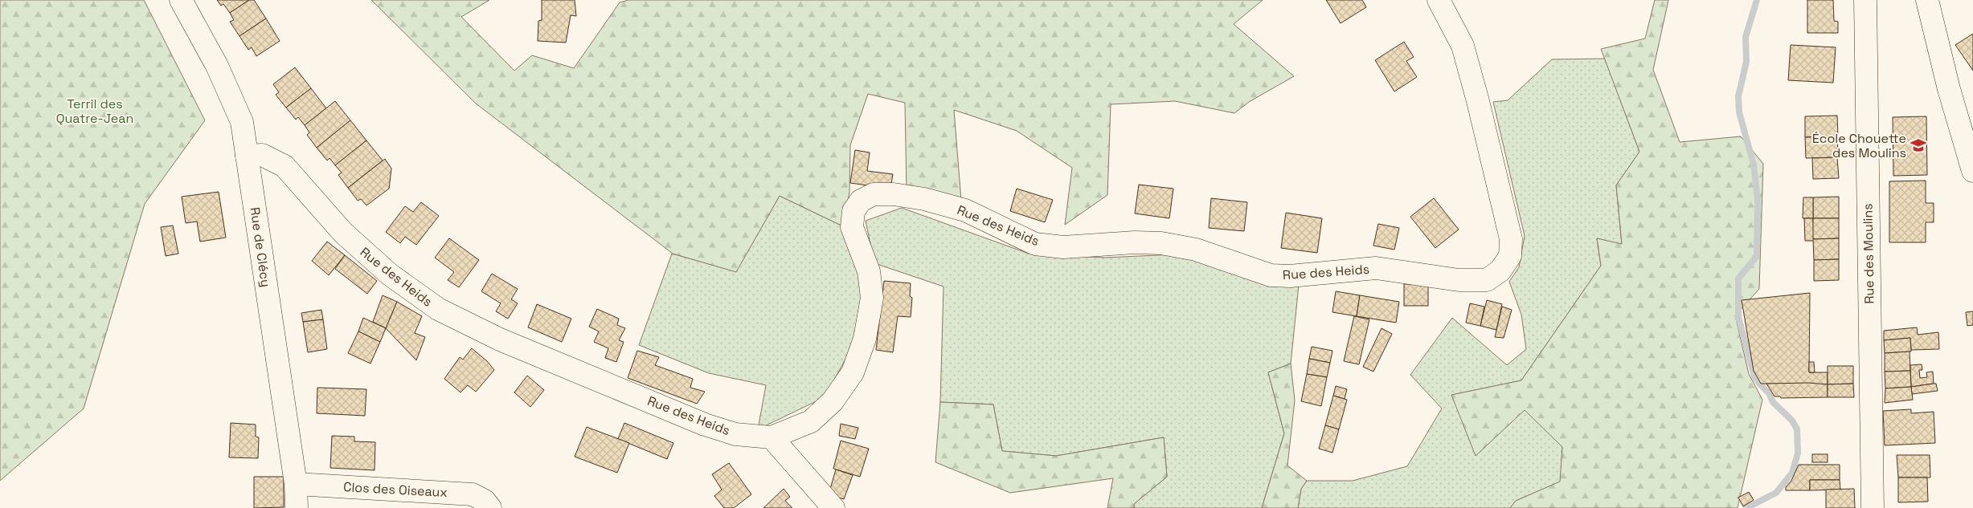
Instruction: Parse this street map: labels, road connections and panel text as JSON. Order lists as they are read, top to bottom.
{
  "streets": {
    "street": [
      "Rue des Heids",
      "Rue de Clécy",
      "Rue des Moulins",
      "Clos des Oiseaux"
    ]
  },
  "crossings": [
    ["Rue des Heids", "Rue de Clécy"],
    ["Rue de Clécy", "Clos des Oiseaux"]
  ],
  "parks": ["Terril des Quatre-Jean"],
  "places": {
    "school or university": ["École Chouette des Moulins"]
  }
}
